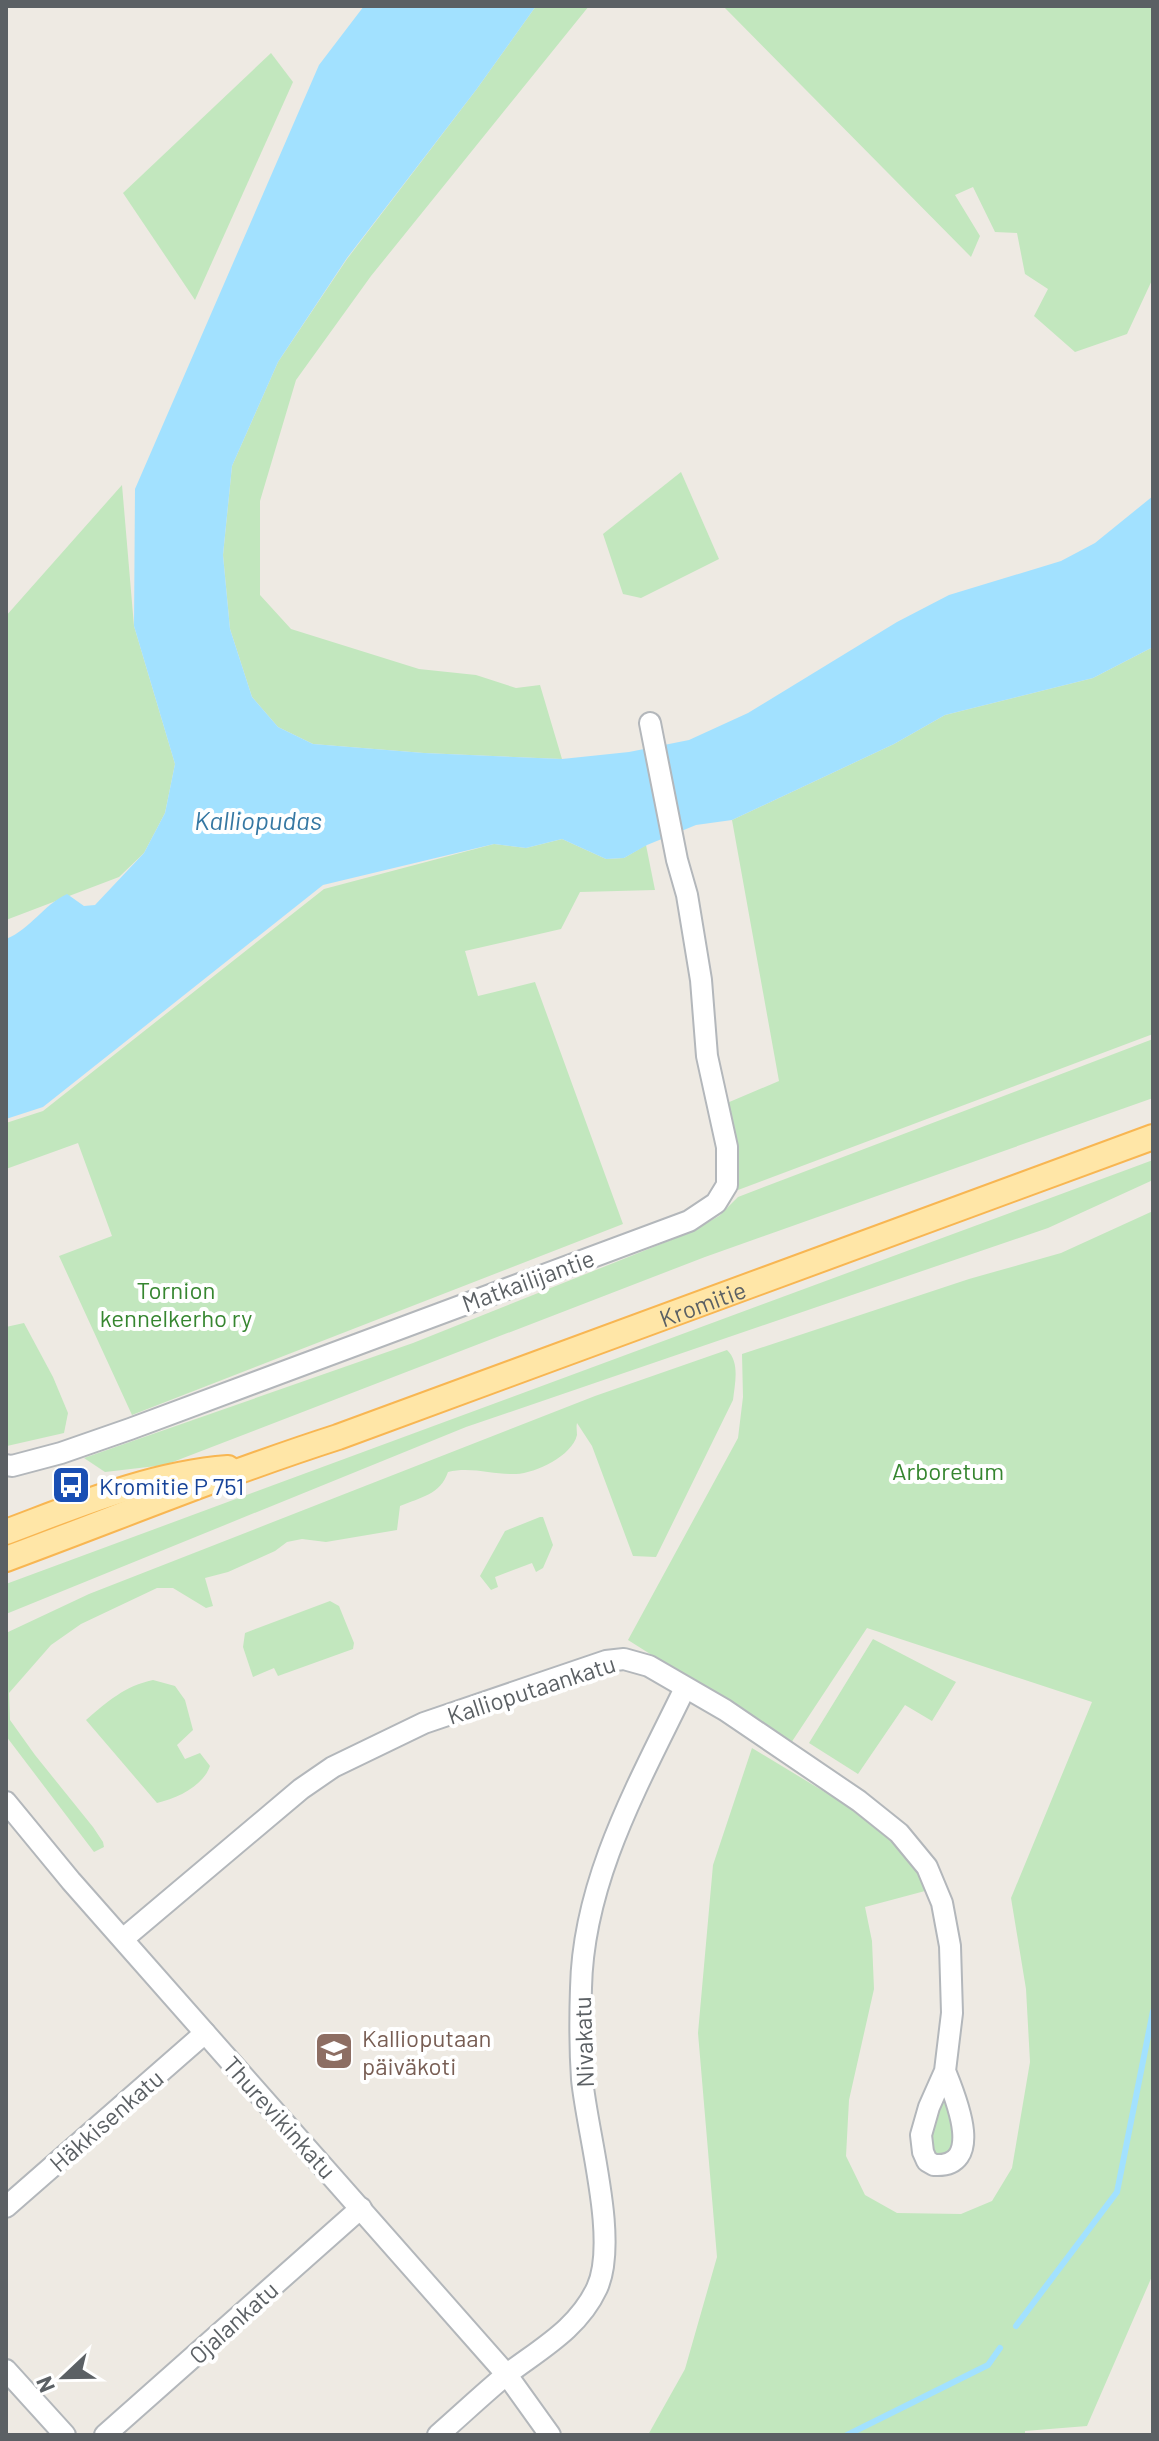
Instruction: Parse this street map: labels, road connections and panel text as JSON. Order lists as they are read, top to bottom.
{
  "streets": {
    "main road": ["Kromitie"],
    "street": [
      "Matkailijantie",
      "Kallioputaankatu",
      "Nivakatu",
      "Thurevikinkatu",
      "Häkkisenkatu",
      "Ojalankatu"
    ]
  },
  "crossings": [
    ["Kallioputaankatu", "Nivakatu"],
    ["Kallioputaankatu", "Thurevikinkatu"],
    ["Nivakatu", "Thurevikinkatu"],
    ["Thurevikinkatu", "Häkkisenkatu"],
    ["Thurevikinkatu", "Ojalankatu"]
  ],
  "water": ["Kalliopudas"],
  "parks": ["Tornion kennelkerho ry", "Arboretum"],
  "places": {
    "bus stop": ["Kromitie P 751"],
    "school or university": ["Kallioputaan päiväkoti"]
  },
  "north": "left"
}
